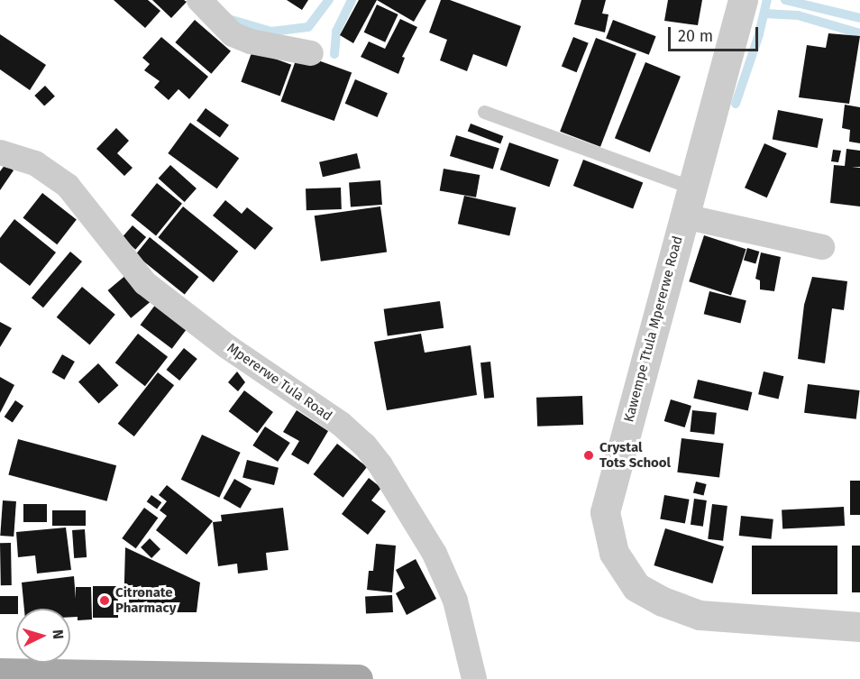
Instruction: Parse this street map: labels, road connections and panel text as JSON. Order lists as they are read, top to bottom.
{
  "streets": {
    "street": ["Kawempe Ttula Mpererwe Road", "Mpererwe Tula Road"]
  },
  "places": ["Crystal Tots School", "Citronate Pharmacy"],
  "scale_bar": "20 m",
  "north": "right"
}
